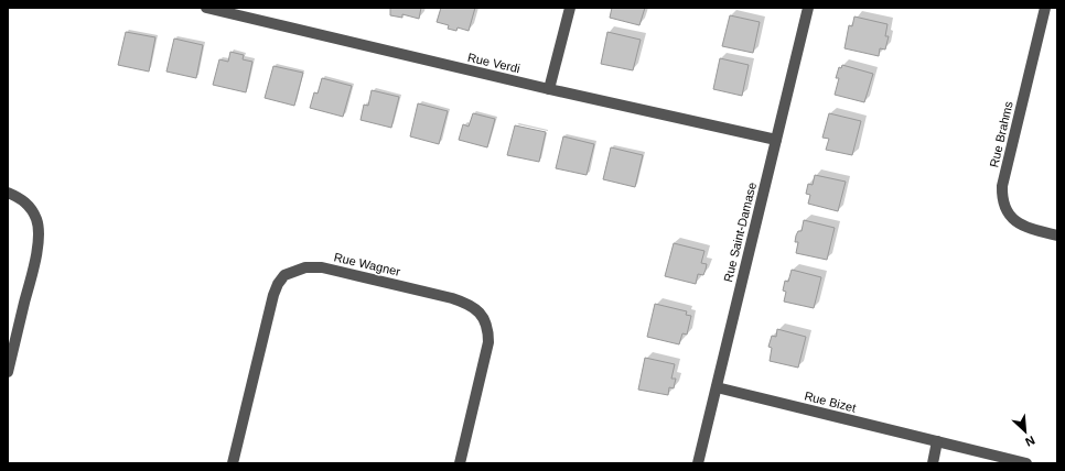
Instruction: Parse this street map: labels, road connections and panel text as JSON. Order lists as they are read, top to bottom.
{
  "streets": {
    "street": [
      "Rue Verdi",
      "Rue Brahms",
      "Rue Saint-Damase",
      "Rue Wagner",
      "Rue Bizet"
    ]
  },
  "crossings": [
    ["Rue Verdi", "Rue Saint-Damase"],
    ["Rue Saint-Damase", "Rue Bizet"]
  ],
  "north": "bottom right"
}
